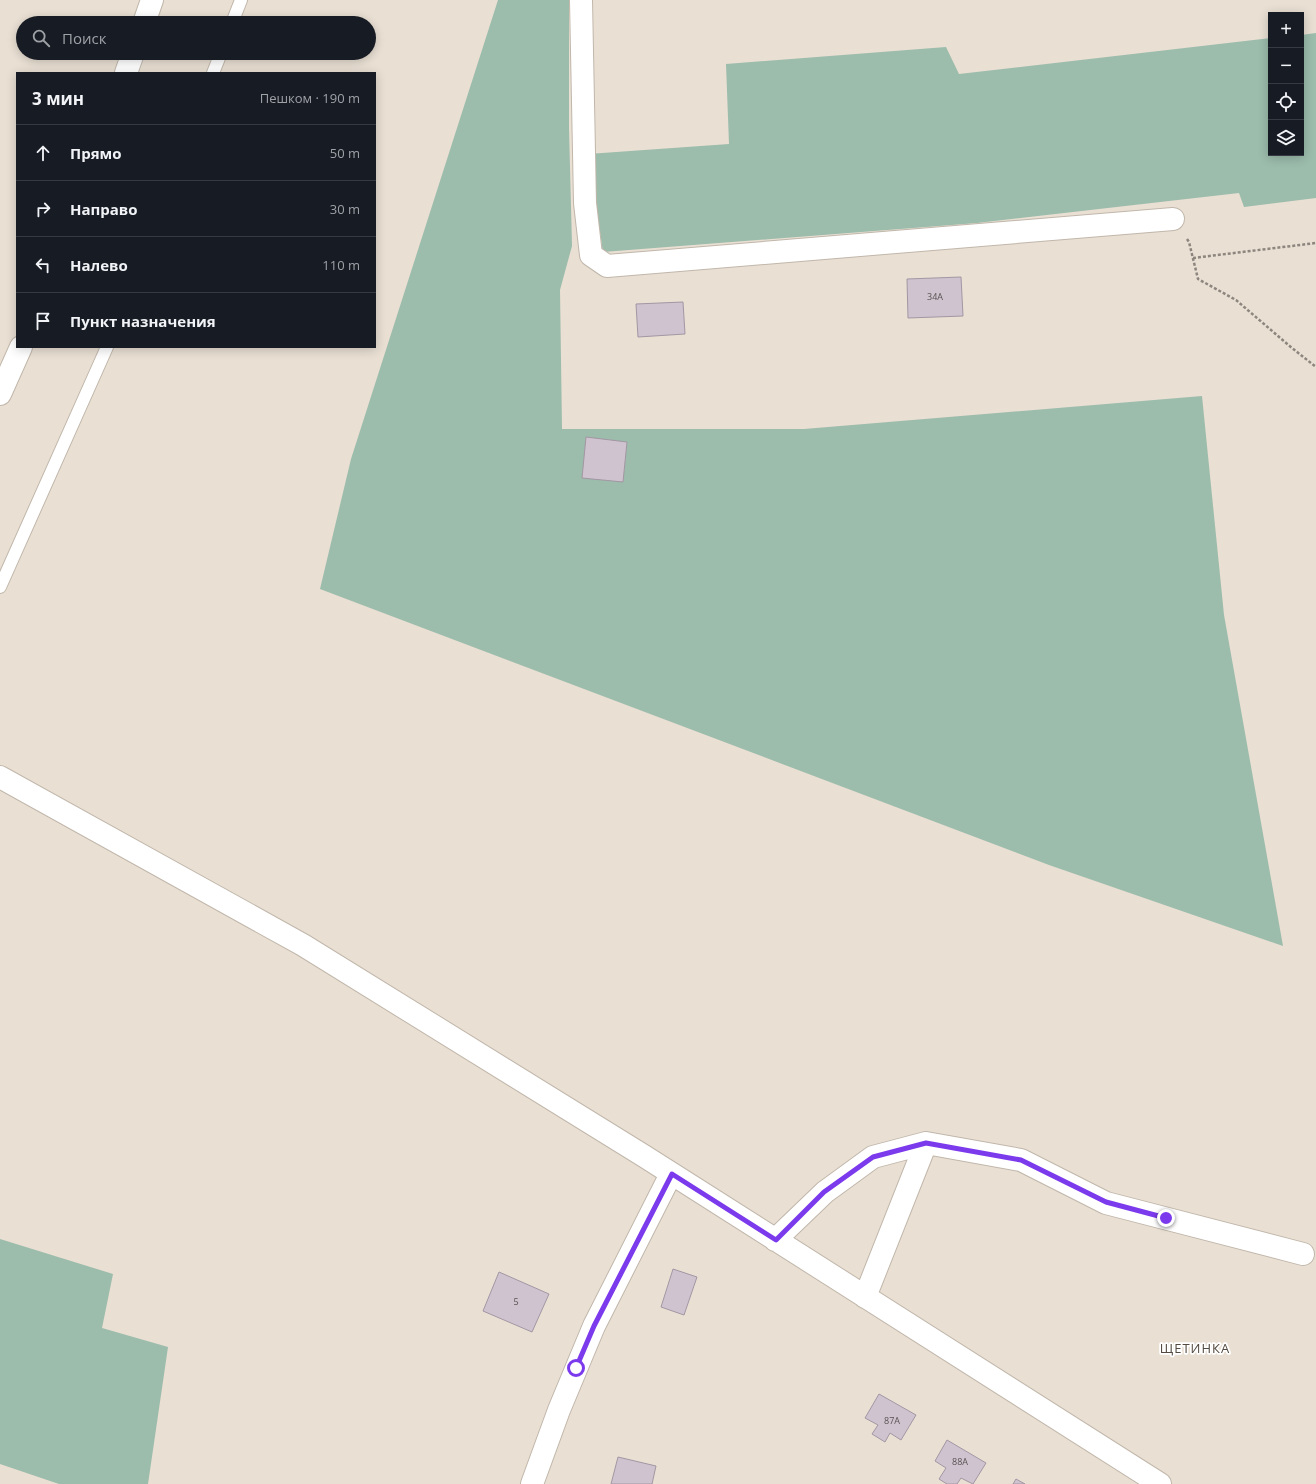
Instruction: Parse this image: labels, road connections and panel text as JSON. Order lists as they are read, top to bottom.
{
  "districts": ["ЩЕТИНКА"],
  "house_numbers": [
    "34А",
    "5",
    "87А",
    "88А"
  ],
  "page": {
    "map_buttons": ["+", "−"],
    "search": "Поиск",
    "heading": ["3 мин", "Пешком · 190 m"],
    "list": [
      ["Прямо", "50 m"],
      ["Направо", "30 m"],
      ["Налево", "110 m"],
      "Пункт назначения"
    ]
  }
}
